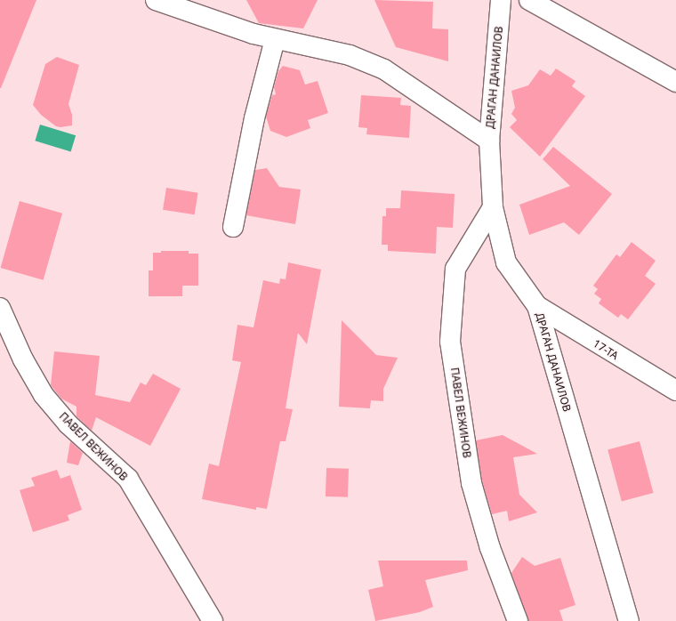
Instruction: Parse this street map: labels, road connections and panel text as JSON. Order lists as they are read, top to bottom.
{
  "streets": {
    "street": ["ДРАГАН ДАНАИЛОВ", "17-ТА", "ПАВЕЛ ВЕЖИНОВ"]
  },
  "crossings": [
    ["ДРАГАН ДАНАИЛОВ", "17-ТА"],
    ["ДРАГАН ДАНАИЛОВ", "ПАВЕЛ ВЕЖИНОВ"]
  ]
}
